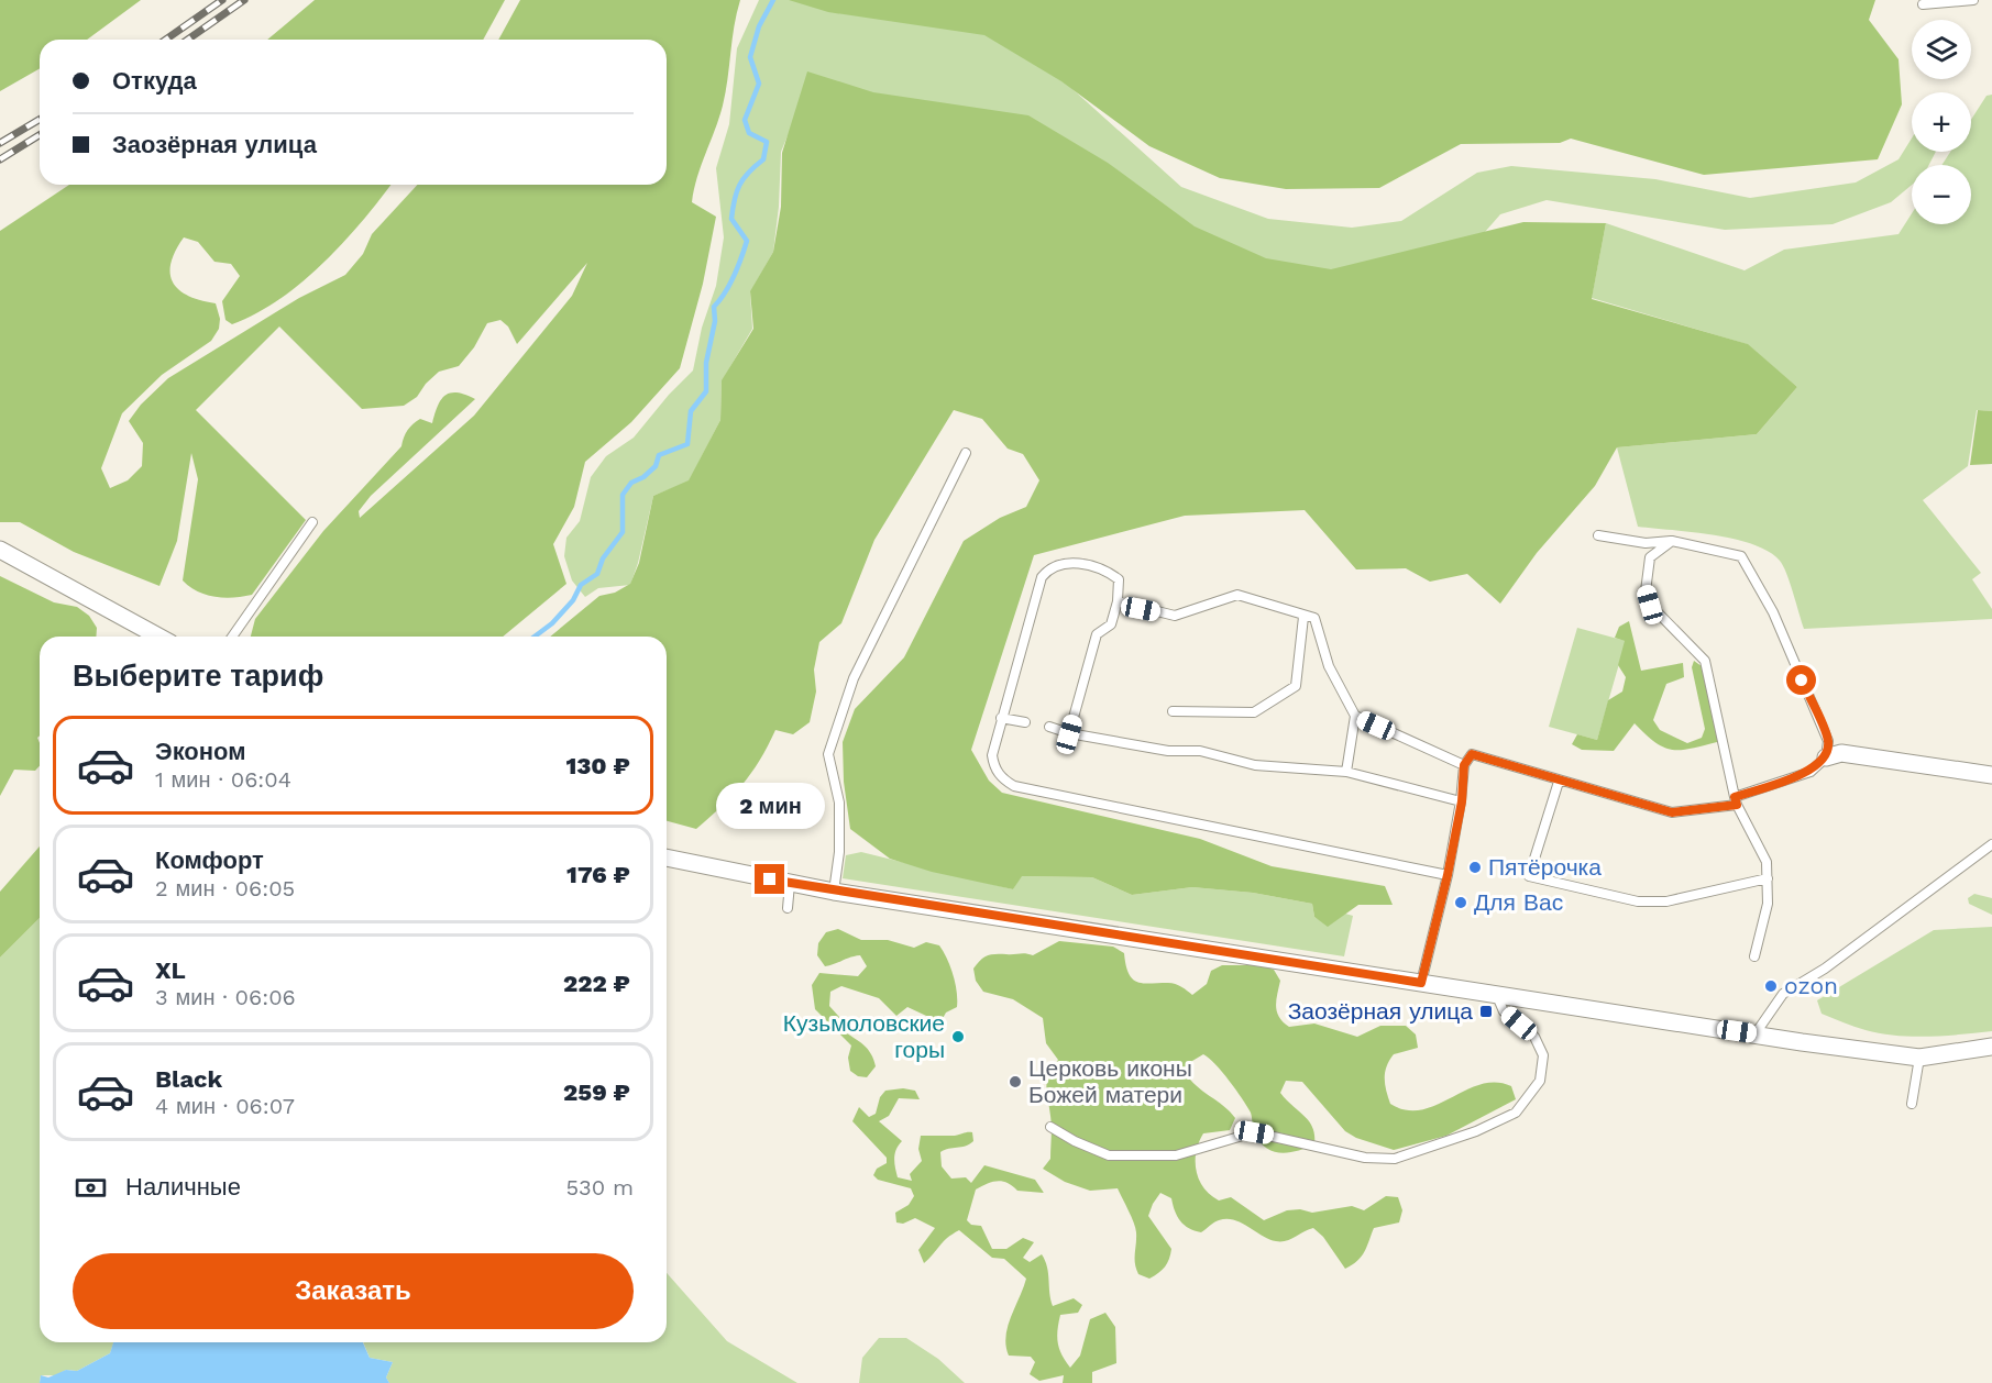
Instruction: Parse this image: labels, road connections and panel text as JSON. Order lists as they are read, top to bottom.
{
  "places": {
    "other": [
      "Пятёрочка",
      "Для Вас",
      "ozon",
      "Кузьмоловские горы",
      "Церковь иконы Божей матери"
    ],
    "transit": ["Заозёрная улица"]
  },
  "page": {
    "map_buttons": ["+", "−"],
    "banner": ["Откуда", "Заозёрная улица"],
    "heading": "Выберите тариф",
    "list": [
      {
        "name": "Эконом",
        "note": "1 мин · 06:04",
        "value": "130 ₽"
      },
      {
        "name": "Комфорт",
        "note": "2 мин · 06:05",
        "value": "176 ₽"
      },
      {
        "name": "XL",
        "note": "3 мин · 06:06",
        "value": "222 ₽"
      },
      {
        "name": "Black",
        "note": "4 мин · 06:07",
        "value": "259 ₽"
      }
    ],
    "bubble": "2 мин",
    "pay": ["Наличные", "530 m"],
    "buttons": "Заказать"
  }
}
